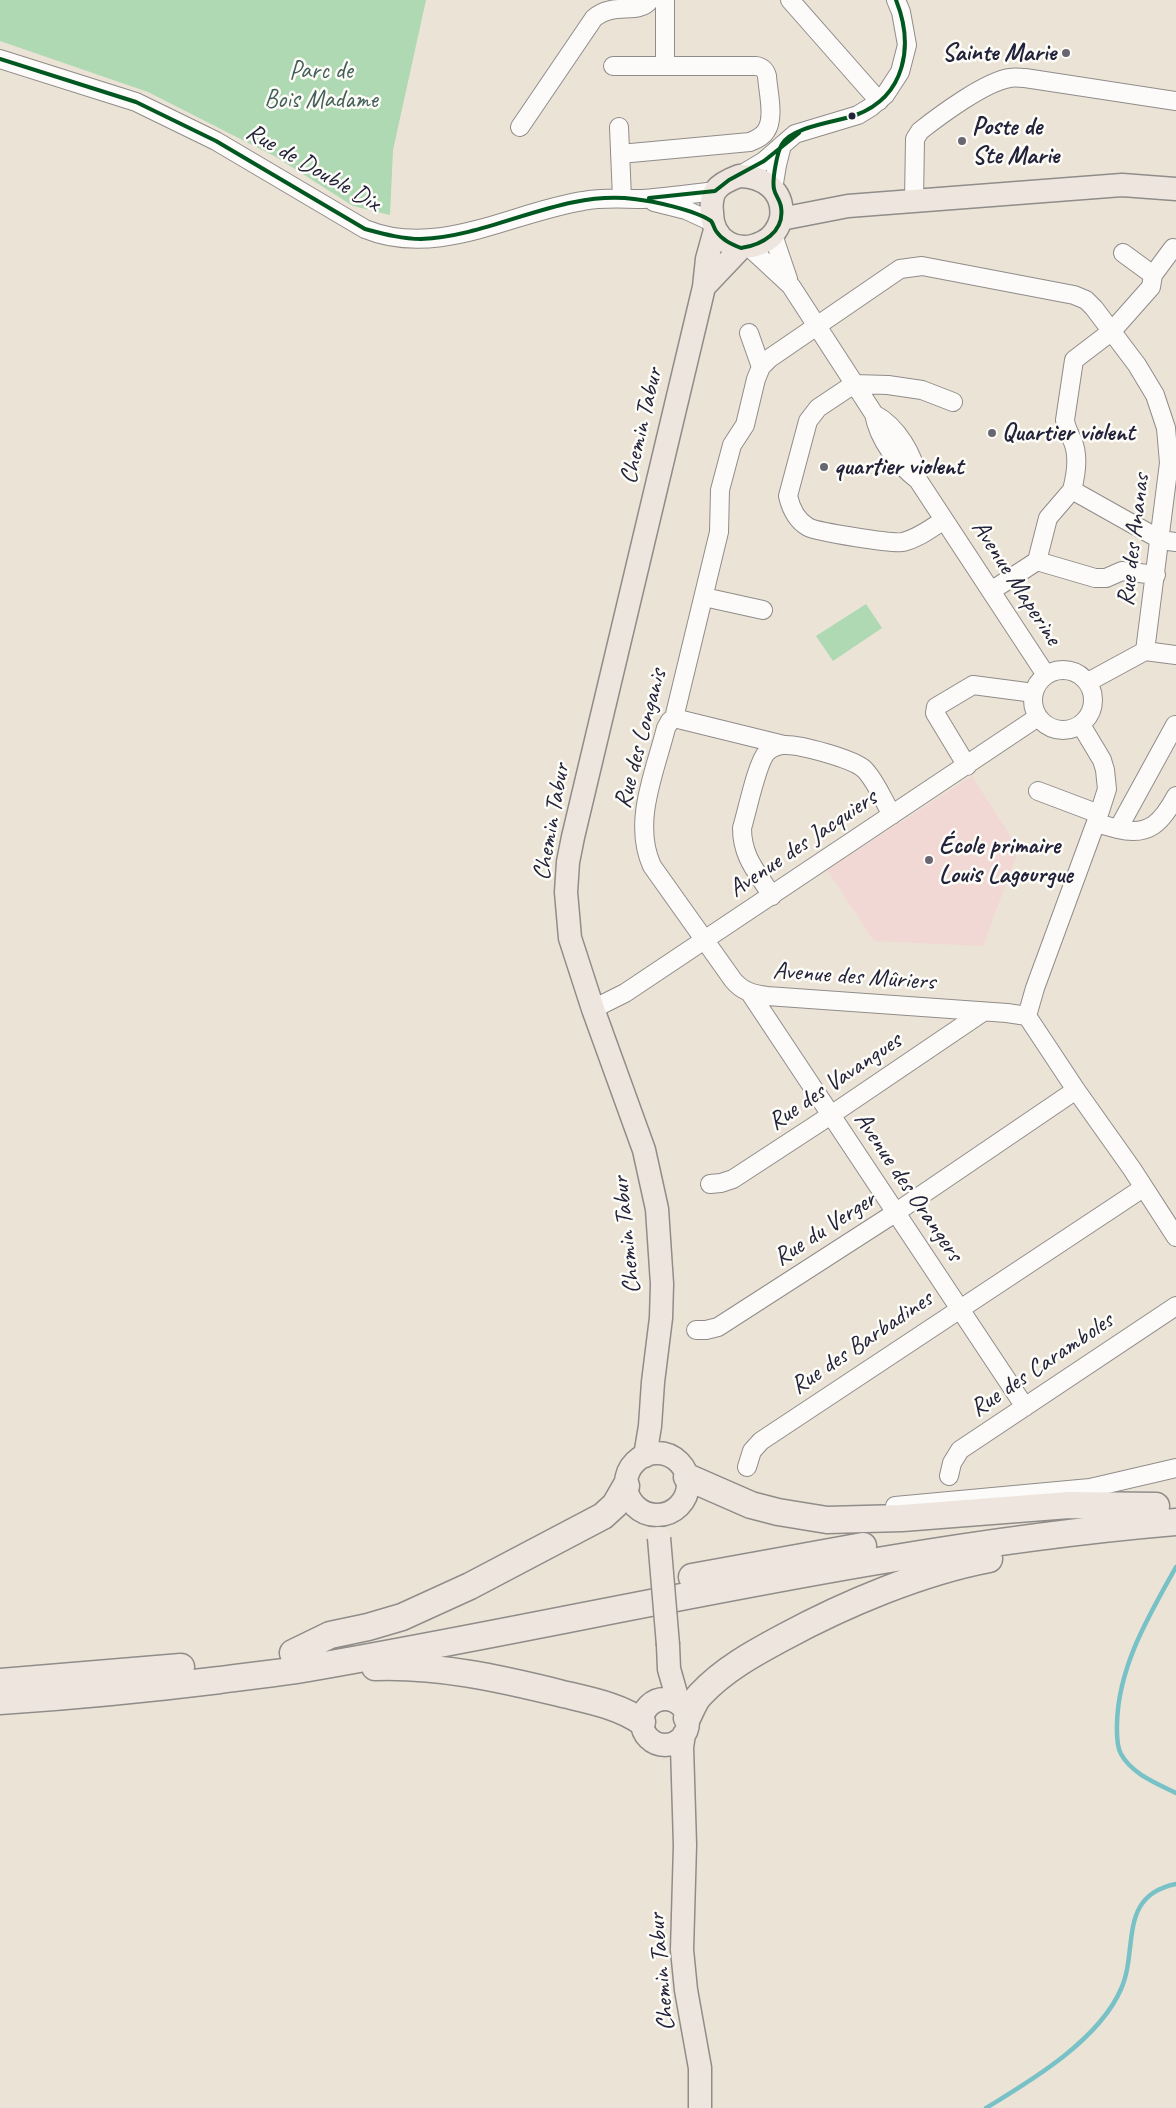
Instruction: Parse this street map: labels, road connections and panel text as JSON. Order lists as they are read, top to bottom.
{
  "streets": {
    "main road": ["Chemin Tabur"],
    "street": [
      "Rue de Double Dix",
      "Rue des Ananas",
      "Avenue Maperine",
      "Rue des Longanis",
      "Avenue des Jacquiers",
      "Avenue des Mûriers",
      "Rue des Vavangues",
      "Avenue des Orangers",
      "Rue du Verger",
      "Rue des Barbadines",
      "Rue des Caramboles"
    ]
  },
  "crossings": [
    ["Rue de Double Dix", "Chemin Tabur"],
    ["Rue de Double Dix", "Avenue Maperine"],
    ["Chemin Tabur", "Avenue Maperine"],
    ["Chemin Tabur", "Avenue des Jacquiers"],
    ["Rue des Ananas", "Avenue Maperine"],
    ["Avenue Maperine", "Avenue des Jacquiers"],
    ["Rue des Longanis", "Avenue des Jacquiers"],
    ["Rue des Longanis", "Avenue des Mûriers"],
    ["Avenue des Jacquiers", "Avenue des Mûriers"],
    ["Avenue des Mûriers", "Rue des Vavangues"],
    ["Avenue des Mûriers", "Avenue des Orangers"],
    ["Rue des Vavangues", "Avenue des Orangers"],
    ["Avenue des Orangers", "Rue du Verger"],
    ["Avenue des Orangers", "Rue des Barbadines"],
    ["Avenue des Orangers", "Rue des Caramboles"]
  ],
  "parks": ["Parc de Bois Madame"],
  "places": [
    "Sainte Marie",
    "Poste de Ste Marie",
    "Quartier violent",
    "quartier violent",
    "École primaire Louis Lagourgue"
  ]
}
